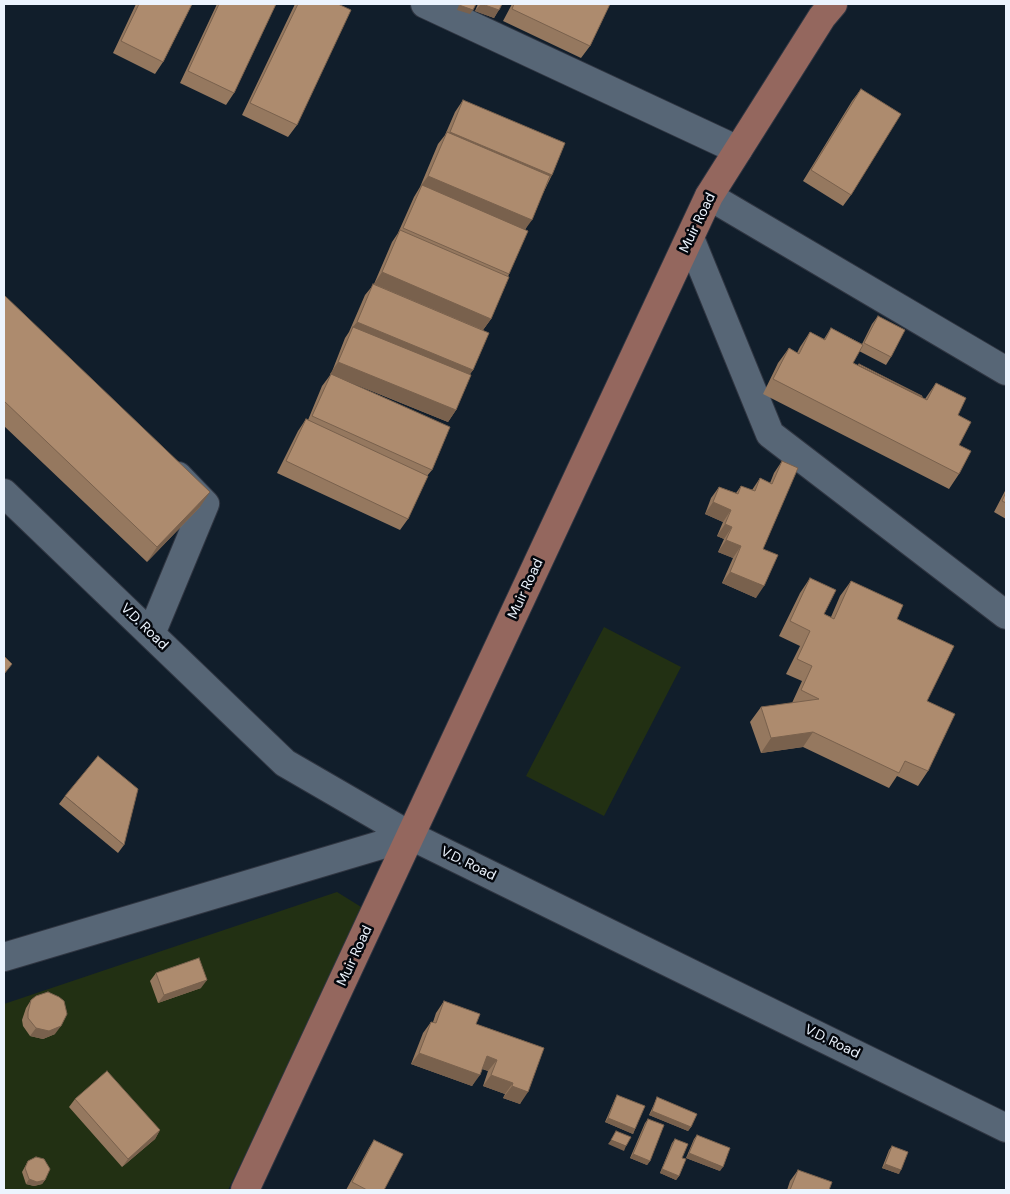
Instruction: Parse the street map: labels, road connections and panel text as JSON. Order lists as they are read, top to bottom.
{
  "streets": {
    "main road": ["Muir Road"],
    "street": ["V.D. Road"]
  },
  "crossings": [
    ["Muir Road", "V.D. Road"]
  ]
}
